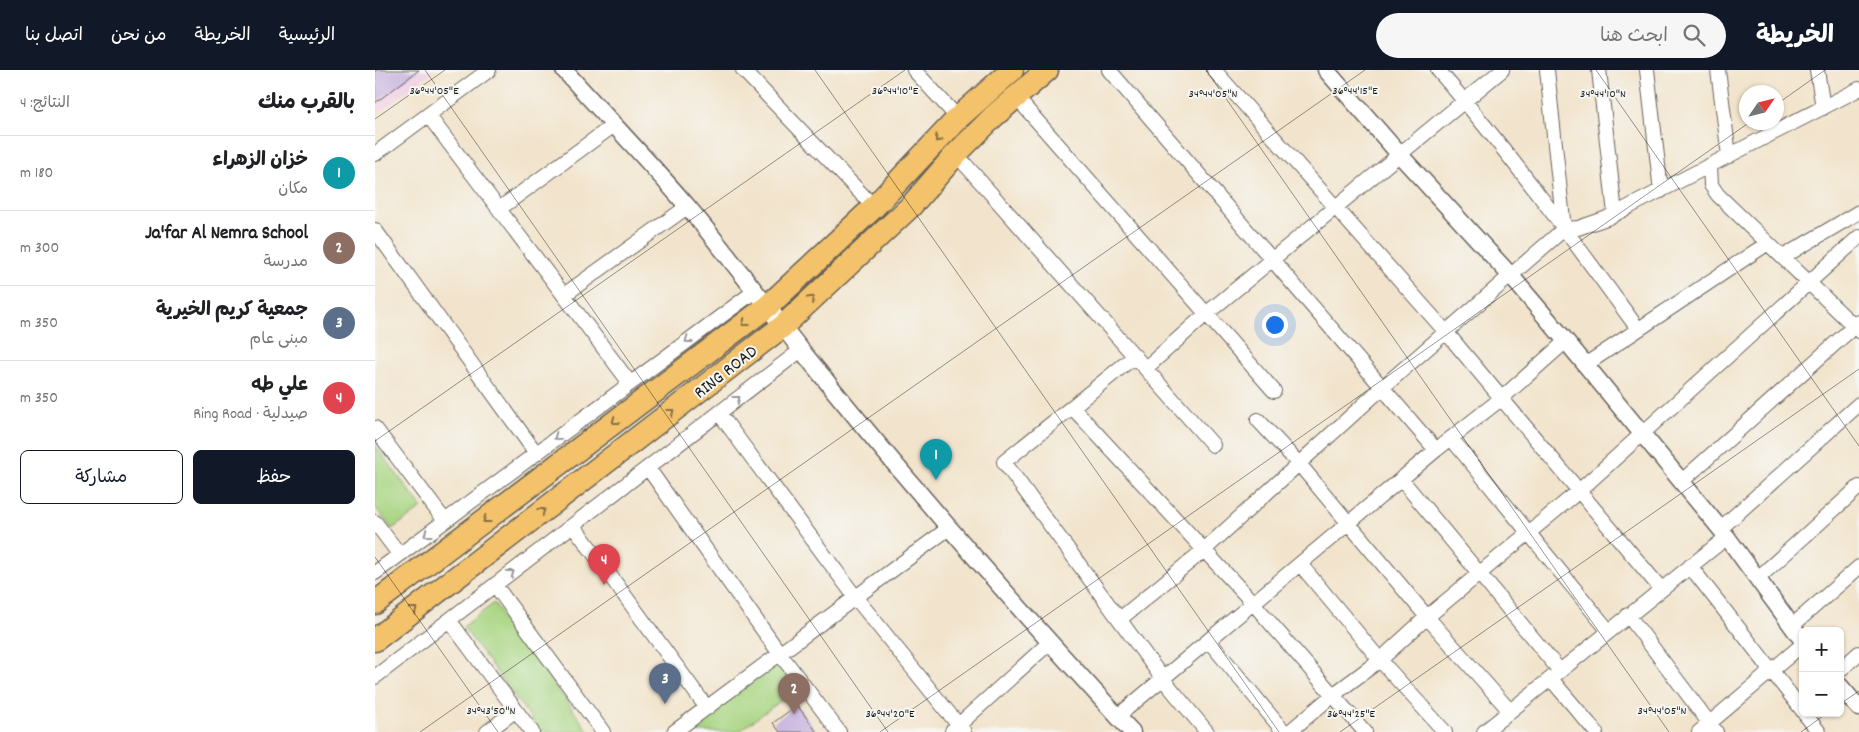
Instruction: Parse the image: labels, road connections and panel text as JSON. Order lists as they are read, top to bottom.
{
  "streets": {
    "highway": ["RING ROAD"]
  },
  "north": "top right",
  "page": {
    "header": "الخريطة",
    "search": "ابحث هنا",
    "nav": [
      "الرئيسية",
      "الخريطة",
      "من نحن",
      "اتصل بنا"
    ],
    "heading": ["بالقرب منك", "النتائج: 4"],
    "list": [
      {
        "mark": "1",
        "name": "خزان الزهراء",
        "note": "مكان",
        "value": "180 m"
      },
      {
        "mark": "2",
        "name": "Ja'far Al Nemra School",
        "note": "مدرسة",
        "value": "300 m"
      },
      {
        "mark": "3",
        "name": "جمعية كريم الخيرية",
        "note": "مبنى عام",
        "value": "350 m"
      },
      {
        "mark": "4",
        "name": "علي طه",
        "note": "صيدلية · Ring Road",
        "value": "350 m"
      }
    ],
    "buttons": ["حفظ", "مشاركة"],
    "pins": [
      "1",
      "4",
      "3",
      "2"
    ],
    "map_buttons": ["+", "−"]
  },
  "coordinates": [
    "36°44'05\"E",
    "36°44'10\"E",
    "36°44'15\"E",
    "34°44'05\"N",
    "34°44'10\"N",
    "34°43'50\"N",
    "36°44'20\"E",
    "36°44'25\"E"
  ]
}
